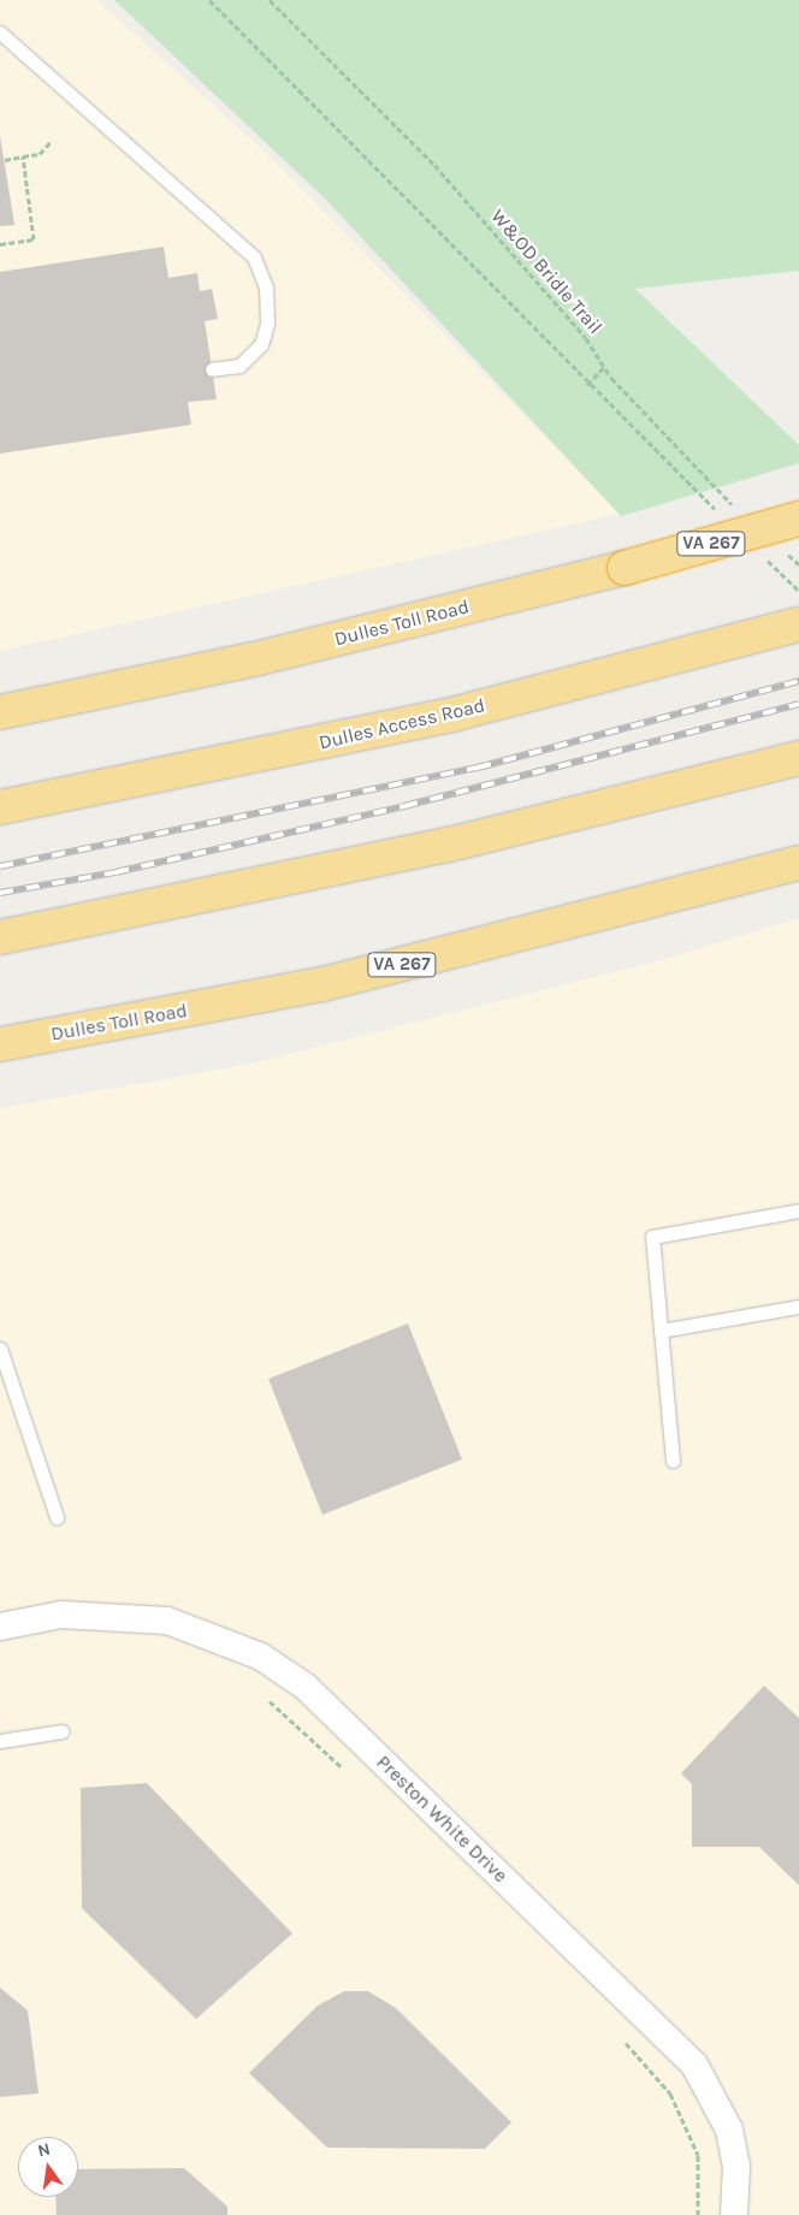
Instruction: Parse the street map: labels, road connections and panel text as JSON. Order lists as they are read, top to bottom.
{
  "streets": {
    "highway": ["VA 267", "Dulles Toll Road", "Dulles Access Road"],
    "street": ["Preston White Drive"],
    "path": ["W&OD Bridle Trail"]
  },
  "north": "top"
}
